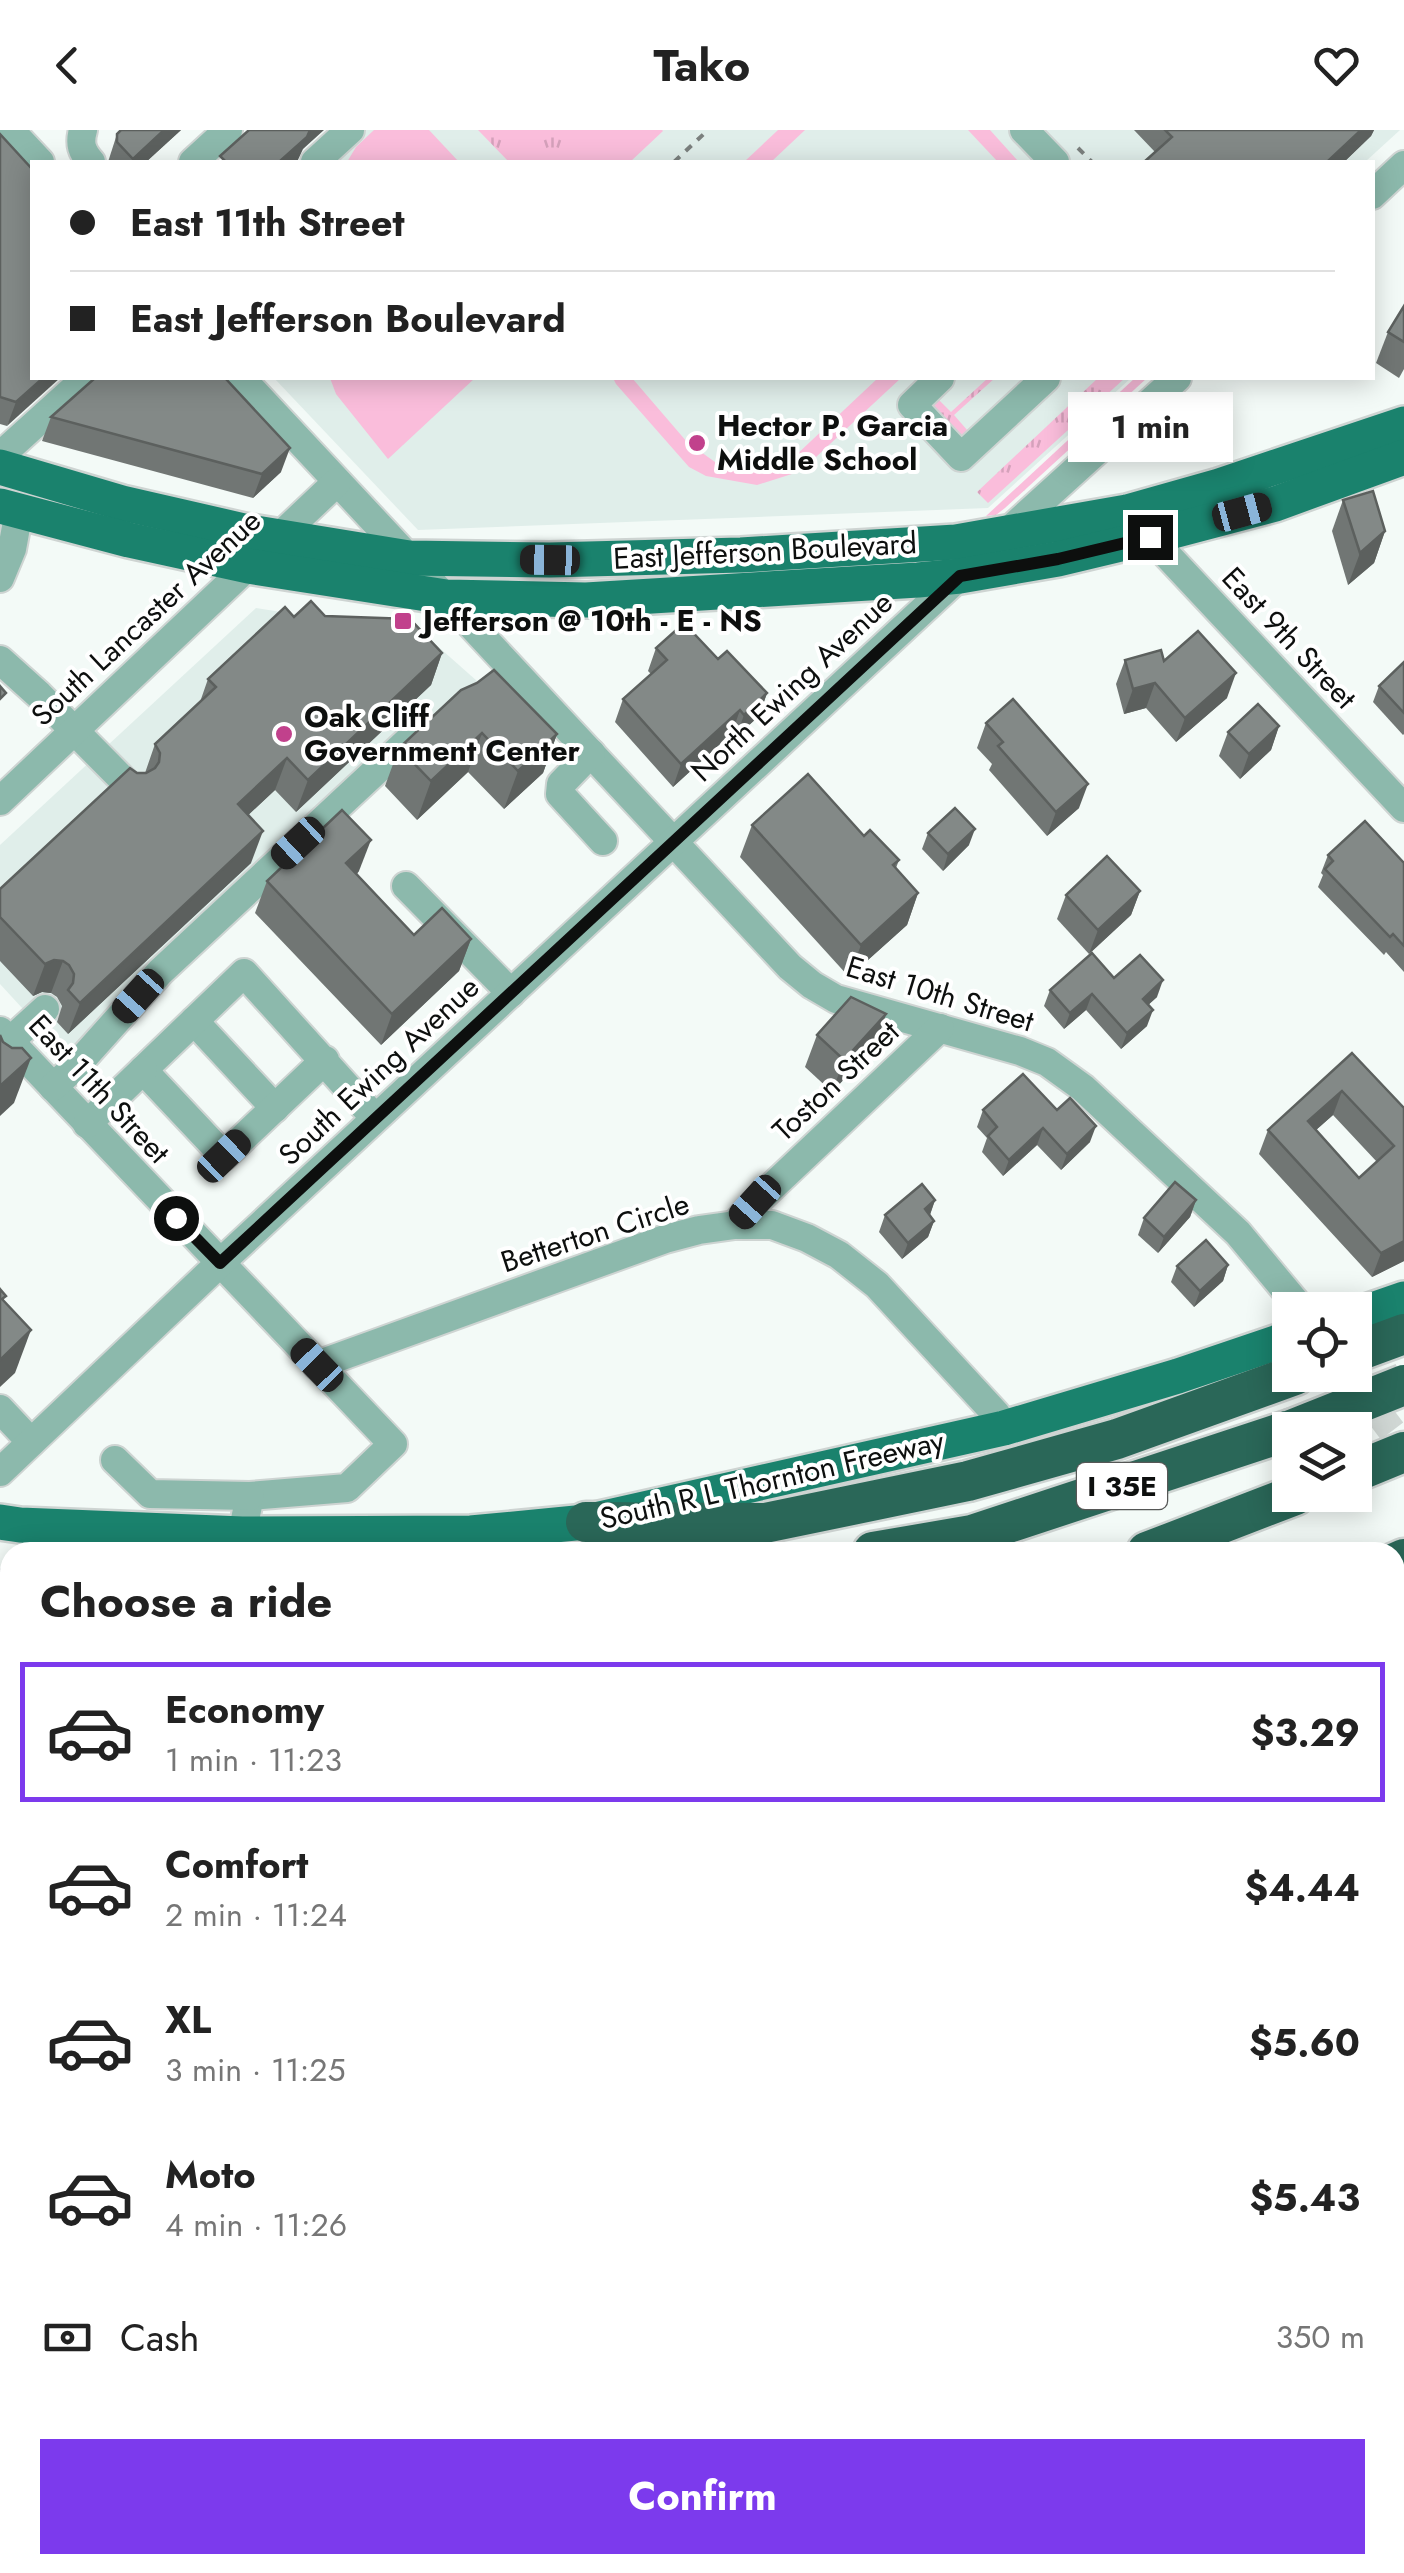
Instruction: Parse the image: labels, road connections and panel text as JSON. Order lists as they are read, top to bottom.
{
  "streets": {
    "highway": ["I 35E"],
    "main road": ["East Jefferson Boulevard", "South R L Thornton Freeway"],
    "street": [
      "South Lancaster Avenue",
      "East 9th Street",
      "North Ewing Avenue",
      "East 10th Street",
      "South Ewing Avenue",
      "Toston Street",
      "East 11th Street",
      "Betterton Circle"
    ]
  },
  "crossings": [
    ["East Jefferson Boulevard", "South Lancaster Avenue"],
    ["East Jefferson Boulevard", "East 9th Street"],
    ["East Jefferson Boulevard", "North Ewing Avenue"],
    ["East Jefferson Boulevard", "East 10th Street"],
    ["South Lancaster Avenue", "East 10th Street"],
    ["North Ewing Avenue", "East 10th Street"],
    ["North Ewing Avenue", "South Ewing Avenue"],
    ["East 10th Street", "South Ewing Avenue"],
    ["East 10th Street", "Toston Street"],
    ["South Ewing Avenue", "East 11th Street"],
    ["Toston Street", "Betterton Circle"],
    ["East 11th Street", "Betterton Circle"],
    ["Betterton Circle", "South R L Thornton Freeway"]
  ],
  "places": {
    "other": ["Hector P. Garcia Middle School", "Oak Cliff Government Center"],
    "transit": ["Jefferson @ 10th - E - NS"]
  },
  "page": {
    "header": "Tako",
    "banner": ["East 11th Street", "East Jefferson Boulevard"],
    "bubble": "1 min",
    "heading": "Choose a ride",
    "list": [
      {
        "name": "Economy",
        "note": "1 min · 11:23",
        "value": "$3.29"
      },
      {
        "name": "Comfort",
        "note": "2 min · 11:24",
        "value": "$4.44"
      },
      {
        "name": "XL",
        "note": "3 min · 11:25",
        "value": "$5.60"
      },
      {
        "name": "Moto",
        "note": "4 min · 11:26",
        "value": "$5.43"
      }
    ],
    "pay": ["Cash", "350 m"],
    "buttons": "Confirm"
  }
}
